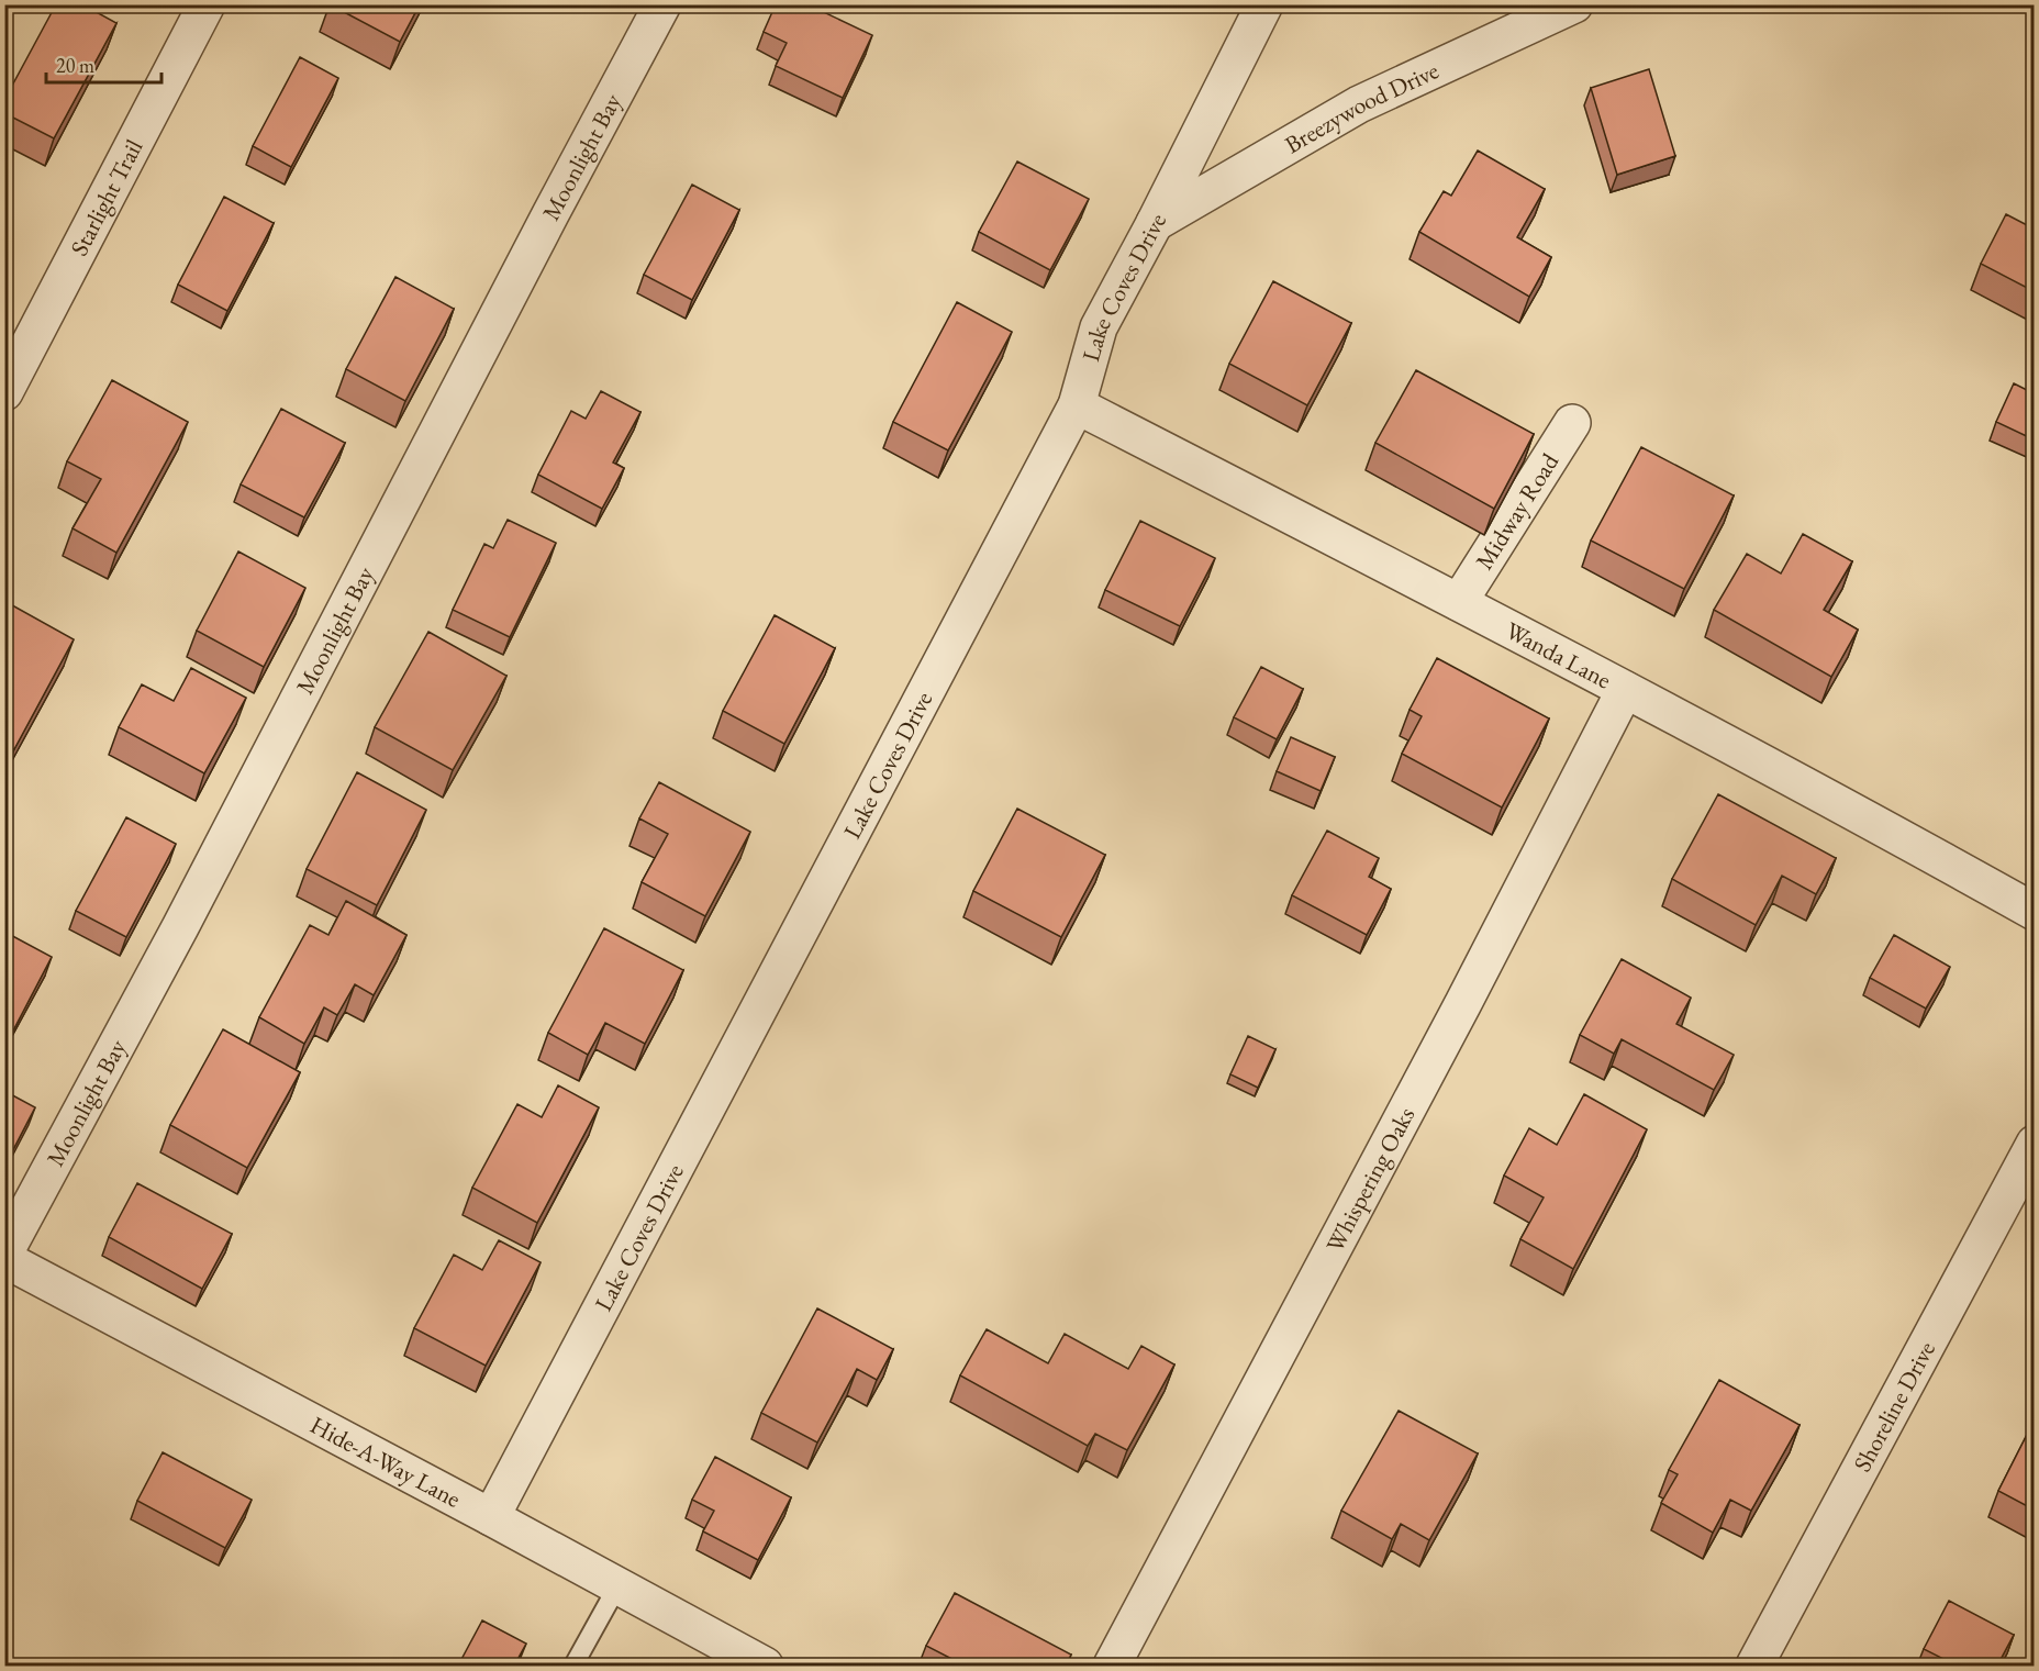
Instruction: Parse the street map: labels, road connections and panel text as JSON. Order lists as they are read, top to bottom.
{
  "streets": {
    "street": [
      "Breezywood Drive",
      "Moonlight Bay",
      "Starlight Trail",
      "Lake Coves Drive",
      "Midway Road",
      "Wanda Lane",
      "Whispering Oaks",
      "Shoreline Drive",
      "Hide-A-Way Lane"
    ]
  },
  "crossings": [
    ["Breezywood Drive", "Lake Coves Drive"],
    ["Lake Coves Drive", "Wanda Lane"],
    ["Lake Coves Drive", "Hide-A-Way Lane"],
    ["Midway Road", "Wanda Lane"],
    ["Wanda Lane", "Whispering Oaks"]
  ],
  "scale_bar": "20 m"
}
